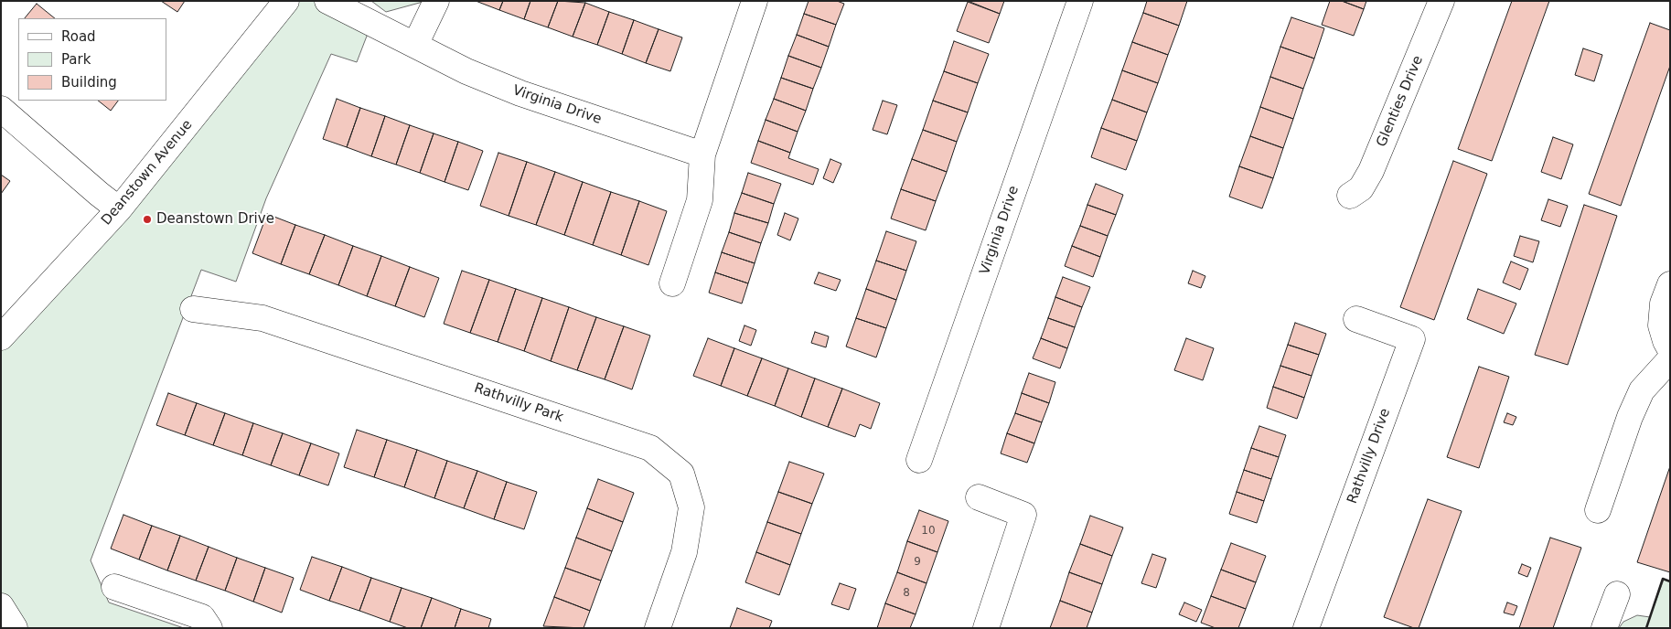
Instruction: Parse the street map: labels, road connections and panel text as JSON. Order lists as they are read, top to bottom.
{
  "streets": {
    "street": [
      "Glenties Drive",
      "Virginia Drive",
      "Deanstown Avenue",
      "Rathvilly Park",
      "Rathvilly Drive"
    ]
  },
  "places": ["Deanstown Drive"],
  "house_numbers": ["10", "9", "8"],
  "legend": ["Road", "Park", "Building"]
}
